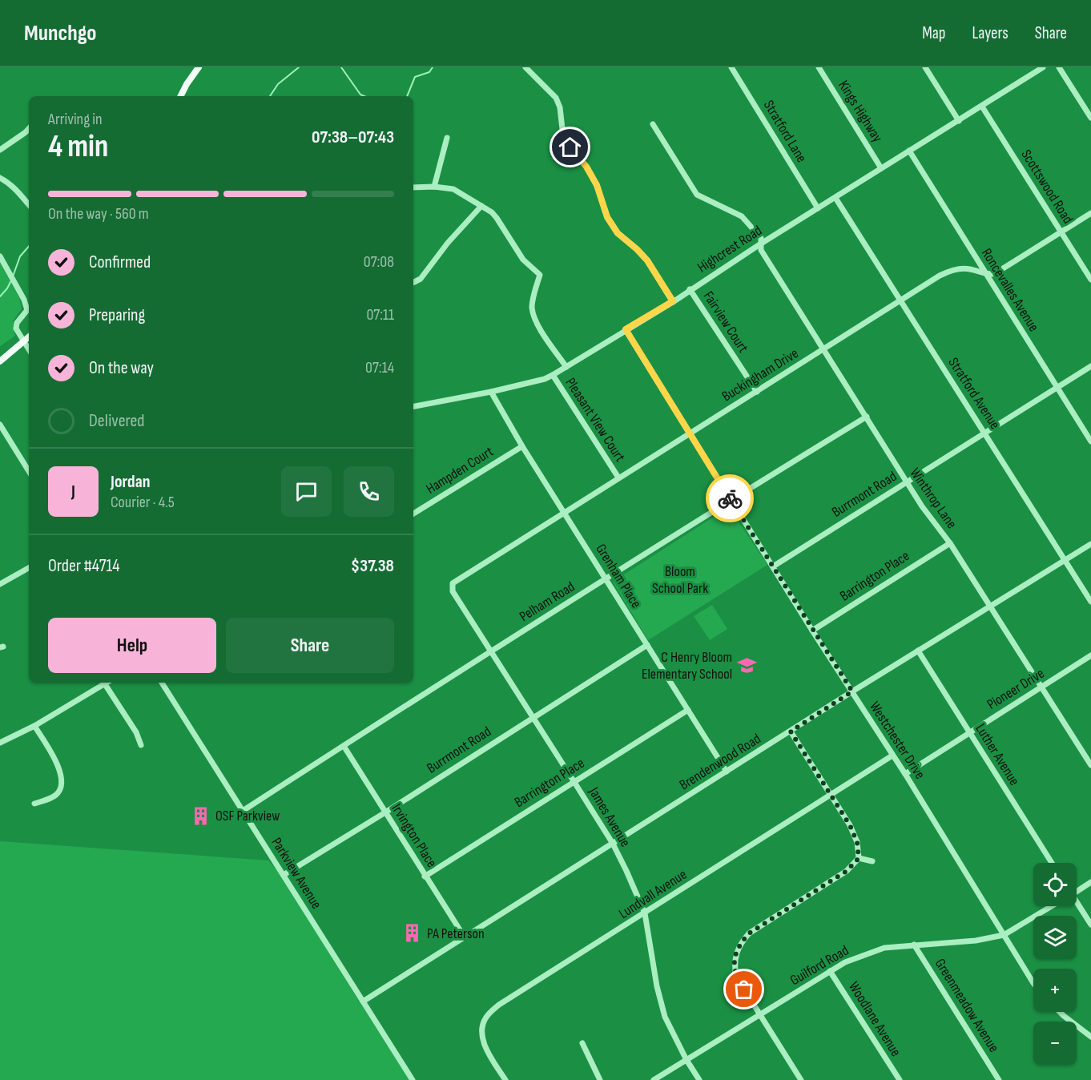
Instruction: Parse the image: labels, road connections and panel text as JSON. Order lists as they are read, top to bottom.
{
  "streets": {
    "street": [
      "Kings Highway",
      "Stratford Lane",
      "Scottswood Road",
      "Highcrest Road",
      "Roncevalles Avenue",
      "Fairview Court",
      "Buckingham Drive",
      "Stratford Avenue",
      "Pleasant View Court",
      "Hampden Court",
      "Burrmont Road",
      "Winthrop Lane",
      "Grenham Place",
      "Barrington Place",
      "Pelham Road",
      "Pioneer Drive",
      "Westchester Drive",
      "Luther Avenue",
      "Brendenwood Road",
      "James Avenue",
      "Irvington Place",
      "Parkview Avenue",
      "Lundvall Avenue",
      "Guilford Road",
      "Greenmeadow Avenue",
      "Woodlane Avenue"
    ]
  },
  "crossings": [
    ["Kings Highway", "Highcrest Road"],
    ["Stratford Lane", "Highcrest Road"],
    ["Scottswood Road", "Highcrest Road"],
    ["Highcrest Road", "Roncevalles Avenue"],
    ["Highcrest Road", "Fairview Court"],
    ["Highcrest Road", "Stratford Avenue"],
    ["Highcrest Road", "Pleasant View Court"],
    ["Highcrest Road", "Winthrop Lane"],
    ["Highcrest Road", "Grenham Place"],
    ["Highcrest Road", "Westchester Drive"],
    ["Roncevalles Avenue", "Buckingham Drive"],
    ["Roncevalles Avenue", "Burrmont Road"],
    ["Fairview Court", "Buckingham Drive"],
    ["Buckingham Drive", "Stratford Avenue"],
    ["Buckingham Drive", "Pleasant View Court"],
    ["Buckingham Drive", "Winthrop Lane"],
    ["Buckingham Drive", "Grenham Place"],
    ["Buckingham Drive", "Westchester Drive"],
    ["Buckingham Drive", "James Avenue"],
    ["Stratford Avenue", "Burrmont Road"],
    ["Stratford Avenue", "Brendenwood Road"],
    ["Hampden Court", "Grenham Place"],
    ["Burrmont Road", "Winthrop Lane"],
    ["Burrmont Road", "Grenham Place"],
    ["Burrmont Road", "Westchester Drive"],
    ["Burrmont Road", "James Avenue"],
    ["Burrmont Road", "Irvington Place"],
    ["Burrmont Road", "Parkview Avenue"],
    ["Winthrop Lane", "Barrington Place"],
    ["Winthrop Lane", "Pelham Road"],
    ["Winthrop Lane", "Pioneer Drive"],
    ["Winthrop Lane", "Brendenwood Road"],
    ["Grenham Place", "Barrington Place"],
    ["Grenham Place", "Pelham Road"],
    ["Grenham Place", "Brendenwood Road"],
    ["Barrington Place", "Westchester Drive"],
    ["Barrington Place", "James Avenue"],
    ["Barrington Place", "Irvington Place"],
    ["Pelham Road", "Westchester Drive"],
    ["Pelham Road", "James Avenue"],
    ["Pelham Road", "Irvington Place"],
    ["Pelham Road", "Parkview Avenue"],
    ["Pioneer Drive", "Westchester Drive"],
    ["Pioneer Drive", "Luther Avenue"],
    ["Westchester Drive", "Brendenwood Road"],
    ["Westchester Drive", "Lundvall Avenue"],
    ["Westchester Drive", "Guilford Road"],
    ["Luther Avenue", "Brendenwood Road"],
    ["Brendenwood Road", "James Avenue"],
    ["Brendenwood Road", "Irvington Place"],
    ["Brendenwood Road", "Parkview Avenue"],
    ["James Avenue", "Lundvall Avenue"],
    ["James Avenue", "Guilford Road"],
    ["Guilford Road", "Greenmeadow Avenue"],
    ["Guilford Road", "Woodlane Avenue"]
  ],
  "parks": ["Bloom School Park"],
  "places": {
    "school or university": ["C Henry Bloom Elementary School"],
    "building": ["OSF Parkview", "PA Peterson"]
  },
  "page": {
    "header": "Munchgo",
    "nav": ["Map", "Layers", "Share"],
    "heading": ["4 min", "Arriving in", "07:38–07:43"],
    "panel": [
      "Jordan",
      "Courier · 4.5",
      "Order #4714",
      "$37.38"
    ],
    "bar": "On the way · 560 m",
    "list": [
      ["Confirmed", "07:08"],
      ["Preparing", "07:11"],
      ["On the way", "07:14"],
      "Delivered"
    ],
    "round": "J",
    "buttons": ["Help", "Share"],
    "map_buttons": ["+", "−"]
  }
}
